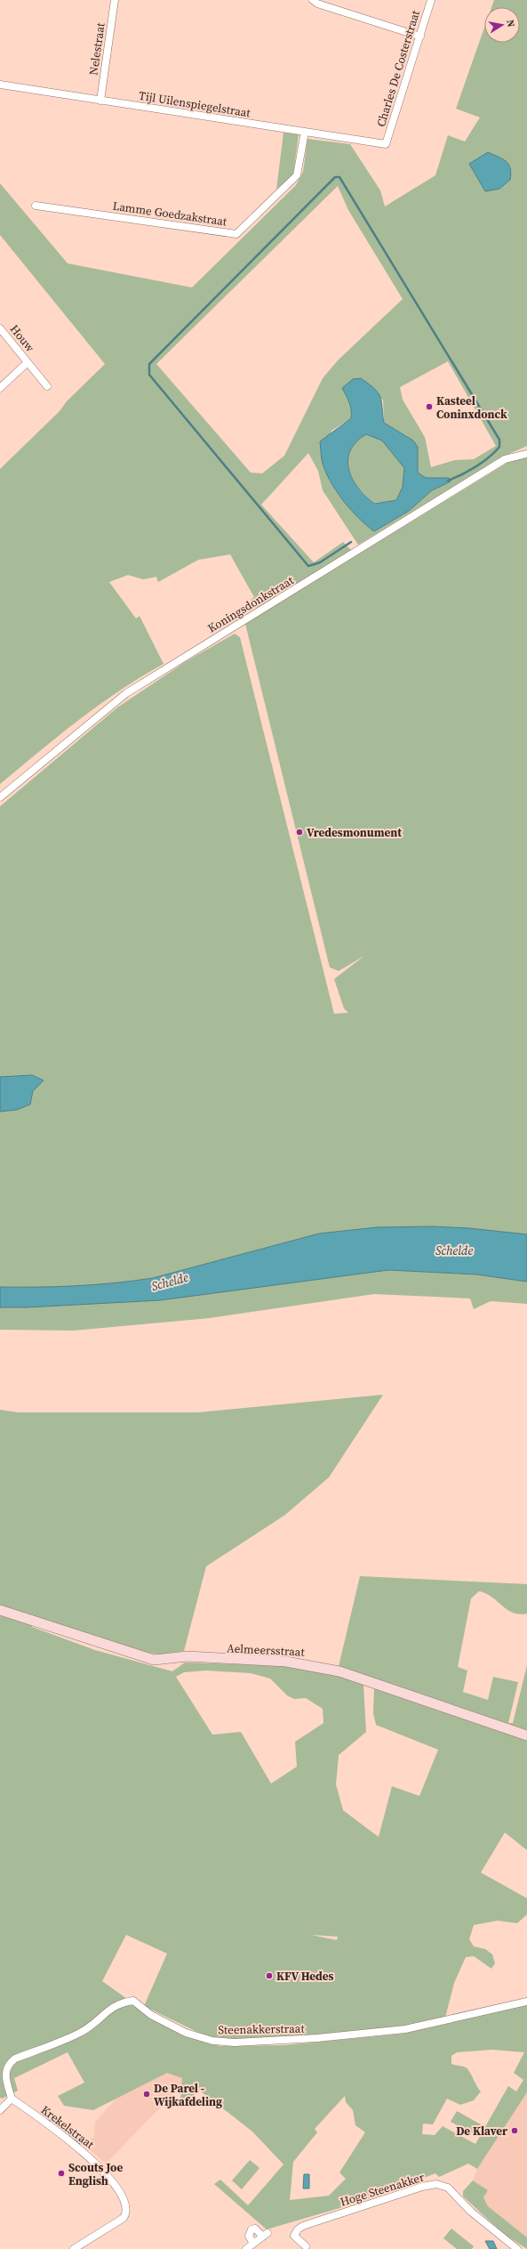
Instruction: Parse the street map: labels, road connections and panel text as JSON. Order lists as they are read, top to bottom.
{
  "streets": {
    "street": [
      "Nelestraat",
      "Charles De Costerstraat",
      "Tijl Uilenspiegelstraat",
      "Lamme Goedzakstraat",
      "Houw",
      "Koningsdonkstraat",
      "Aelmeersstraat",
      "Steenakkerstraat",
      "Krekelstraat",
      "Hoge Steenakker"
    ]
  },
  "crossings": [
    ["Nelestraat", "Tijl Uilenspiegelstraat"],
    ["Charles De Costerstraat", "Tijl Uilenspiegelstraat"],
    ["Tijl Uilenspiegelstraat", "Lamme Goedzakstraat"],
    ["Steenakkerstraat", "Krekelstraat"]
  ],
  "water": ["Schelde"],
  "places": [
    "Kasteel Coninxdonck",
    "Vredesmonument",
    "KFV Hedes",
    "De Parel - Wijkafdeling",
    "De Klaver",
    "Scouts Joe English"
  ],
  "north": "right"
}
